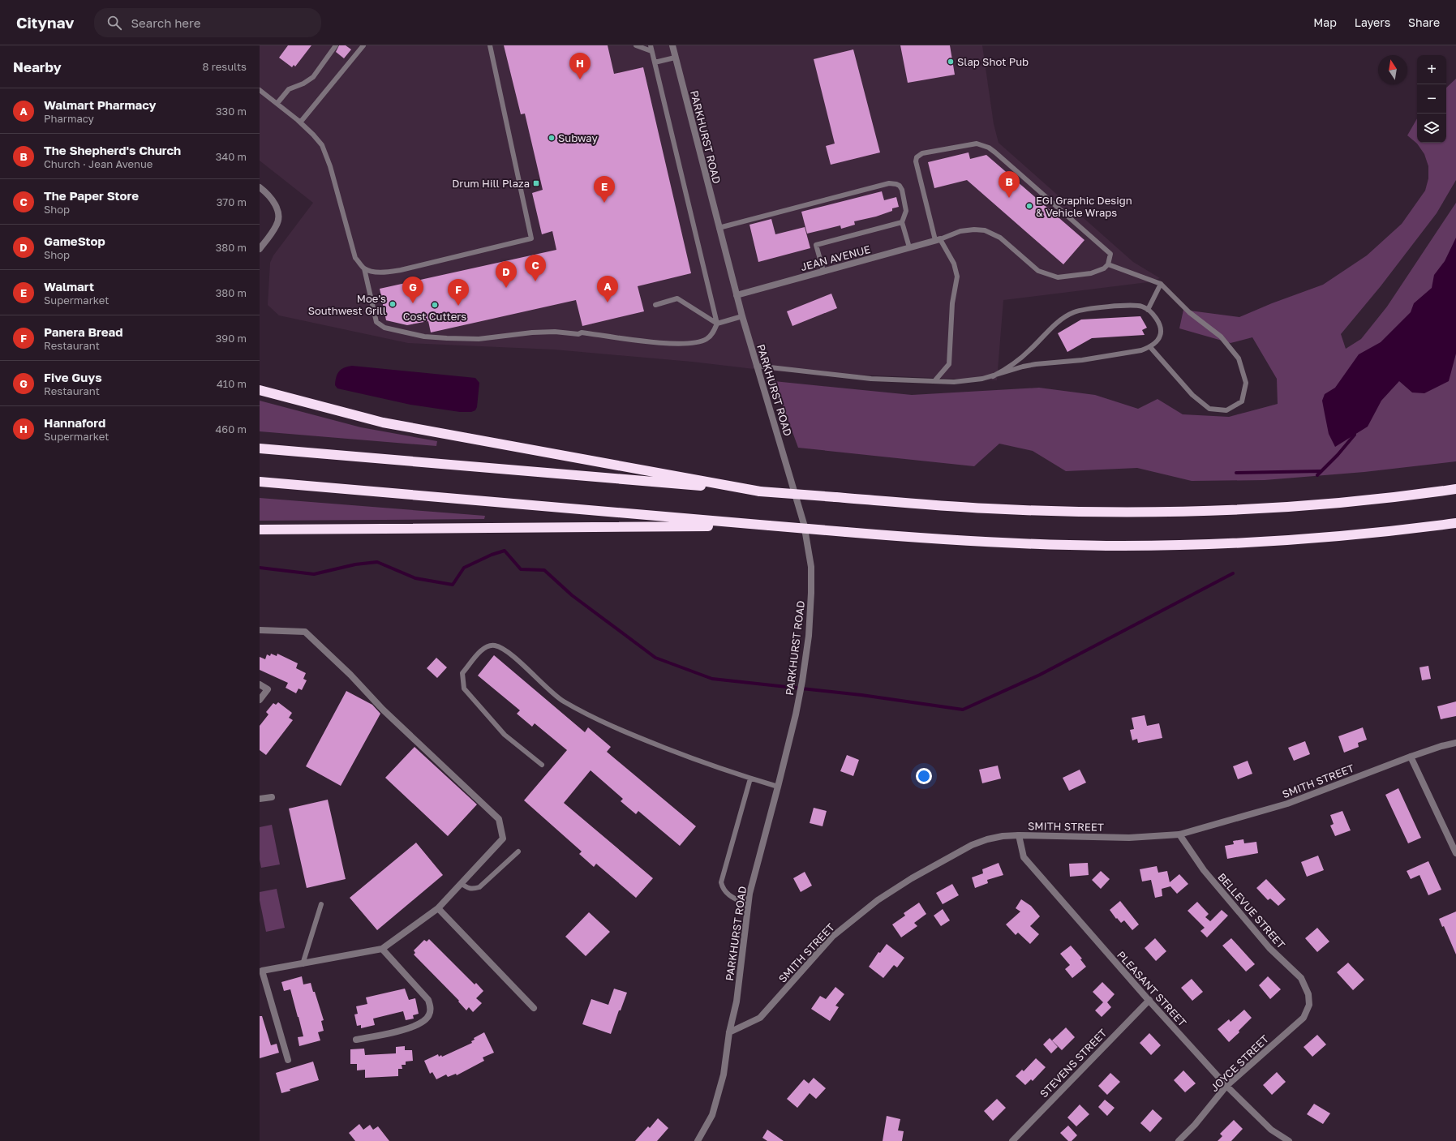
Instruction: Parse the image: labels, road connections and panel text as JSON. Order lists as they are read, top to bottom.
{
  "streets": {
    "street": [
      "PARKHURST ROAD",
      "JEAN AVENUE",
      "SMITH STREET",
      "BELLEVUE STREET",
      "PLEASANT STREET",
      "STEVENS STREET",
      "JOYCE STREET"
    ]
  },
  "crossings": [
    ["PARKHURST ROAD", "JEAN AVENUE"],
    ["PARKHURST ROAD", "SMITH STREET"],
    ["SMITH STREET", "BELLEVUE STREET"],
    ["SMITH STREET", "PLEASANT STREET"],
    ["BELLEVUE STREET", "JOYCE STREET"],
    ["PLEASANT STREET", "STEVENS STREET"],
    ["PLEASANT STREET", "JOYCE STREET"]
  ],
  "places": {
    "other": [
      "Slap Shot Pub",
      "Subway",
      "EGI Graphic Design & Vehicle Wraps",
      "Moe's Southwest Grill",
      "Cost Cutters"
    ],
    "transit": ["Drum Hill Plaza"]
  },
  "north": "top",
  "page": {
    "header": "Citynav",
    "search": "Search here",
    "nav": ["Map", "Layers", "Share"],
    "heading": ["Nearby", "8 results"],
    "pins": [
      "H",
      "B",
      "E",
      "C",
      "D",
      "A",
      "G",
      "F"
    ],
    "map_buttons": ["+", "−"],
    "list": [
      {
        "mark": "A",
        "name": "Walmart Pharmacy",
        "note": "Pharmacy",
        "value": "330 m"
      },
      {
        "mark": "B",
        "name": "The Shepherd's Church",
        "note": "Church · Jean Avenue",
        "value": "340 m"
      },
      {
        "mark": "C",
        "name": "The Paper Store",
        "note": "Shop",
        "value": "370 m"
      },
      {
        "mark": "D",
        "name": "GameStop",
        "note": "Shop",
        "value": "380 m"
      },
      {
        "mark": "E",
        "name": "Walmart",
        "note": "Supermarket",
        "value": "380 m"
      },
      {
        "mark": "F",
        "name": "Panera Bread",
        "note": "Restaurant",
        "value": "390 m"
      },
      {
        "mark": "G",
        "name": "Five Guys",
        "note": "Restaurant",
        "value": "410 m"
      },
      {
        "mark": "H",
        "name": "Hannaford",
        "note": "Supermarket",
        "value": "460 m"
      }
    ]
  }
}
